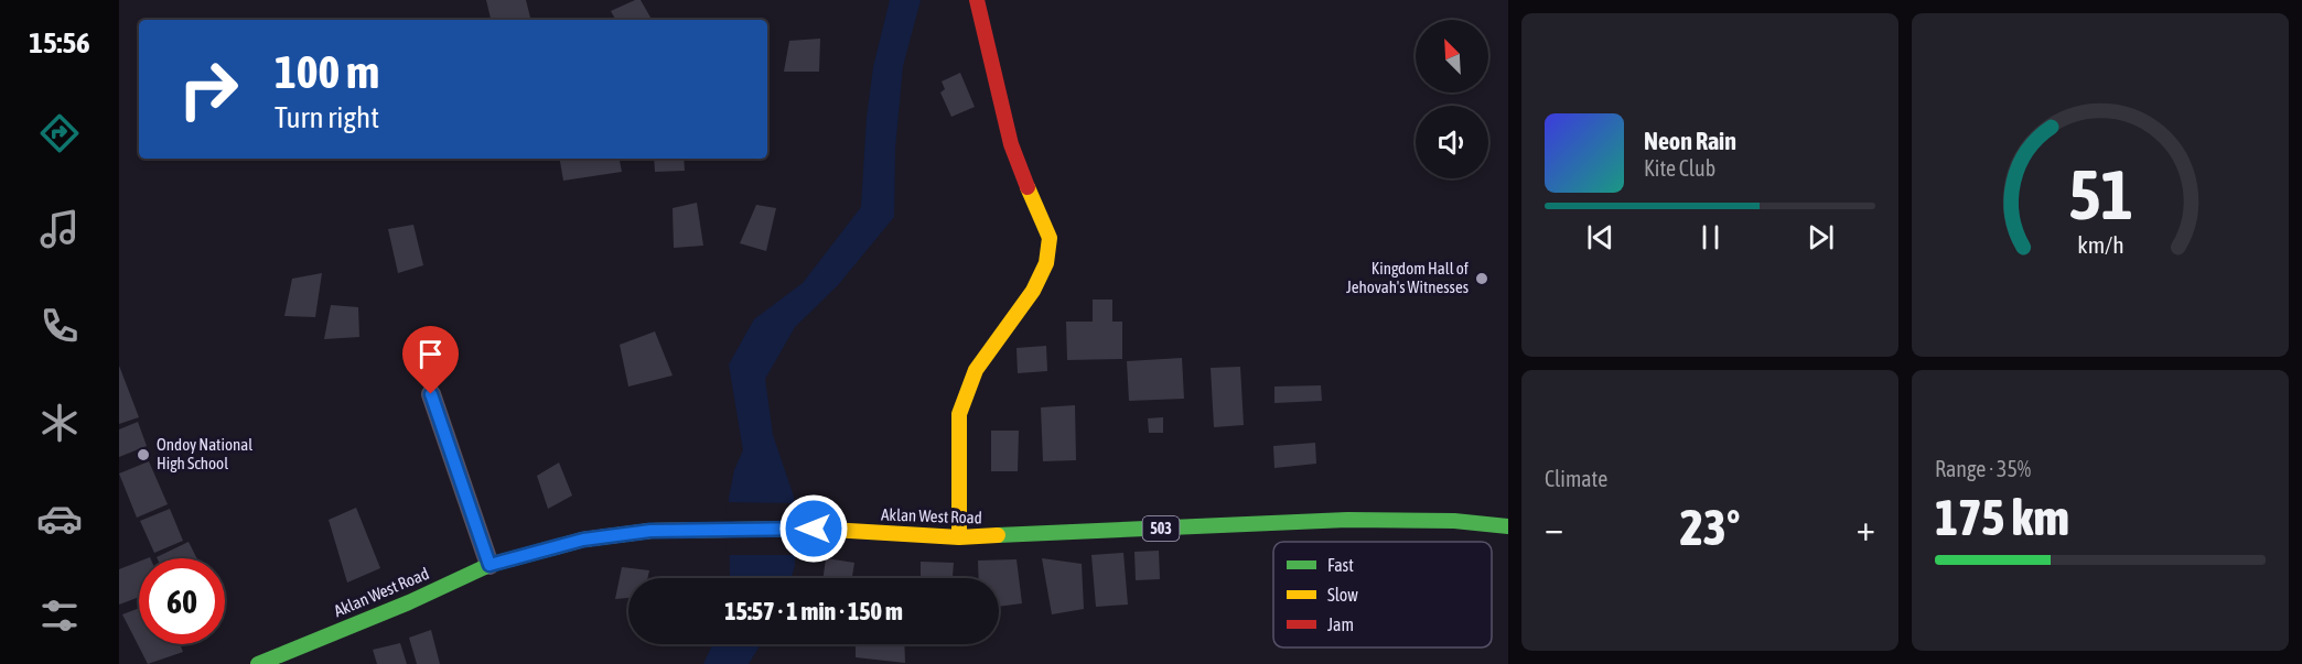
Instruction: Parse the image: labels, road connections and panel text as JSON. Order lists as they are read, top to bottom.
{
  "streets": {
    "main road": ["Aklan West Road", "503"]
  },
  "places": ["Kingdom Hall of Jehovah's Witnesses", "Ondoy National High School"],
  "legend": ["Fast", "Slow", "Jam"],
  "north": "top left",
  "page": {
    "tabs": "15:56",
    "turn": ["100 m", "Turn right"],
    "song": ["Neon Rain", "Kite Club"],
    "tile": [
      "Climate",
      ["Range · 35%", "175 km"]
    ],
    "heat": ["−", "23°", "+"],
    "limit": "60",
    "trip": "15:57 · 1 min · 150 m",
    "gauge": ["51", "km/h"]
  }
}
